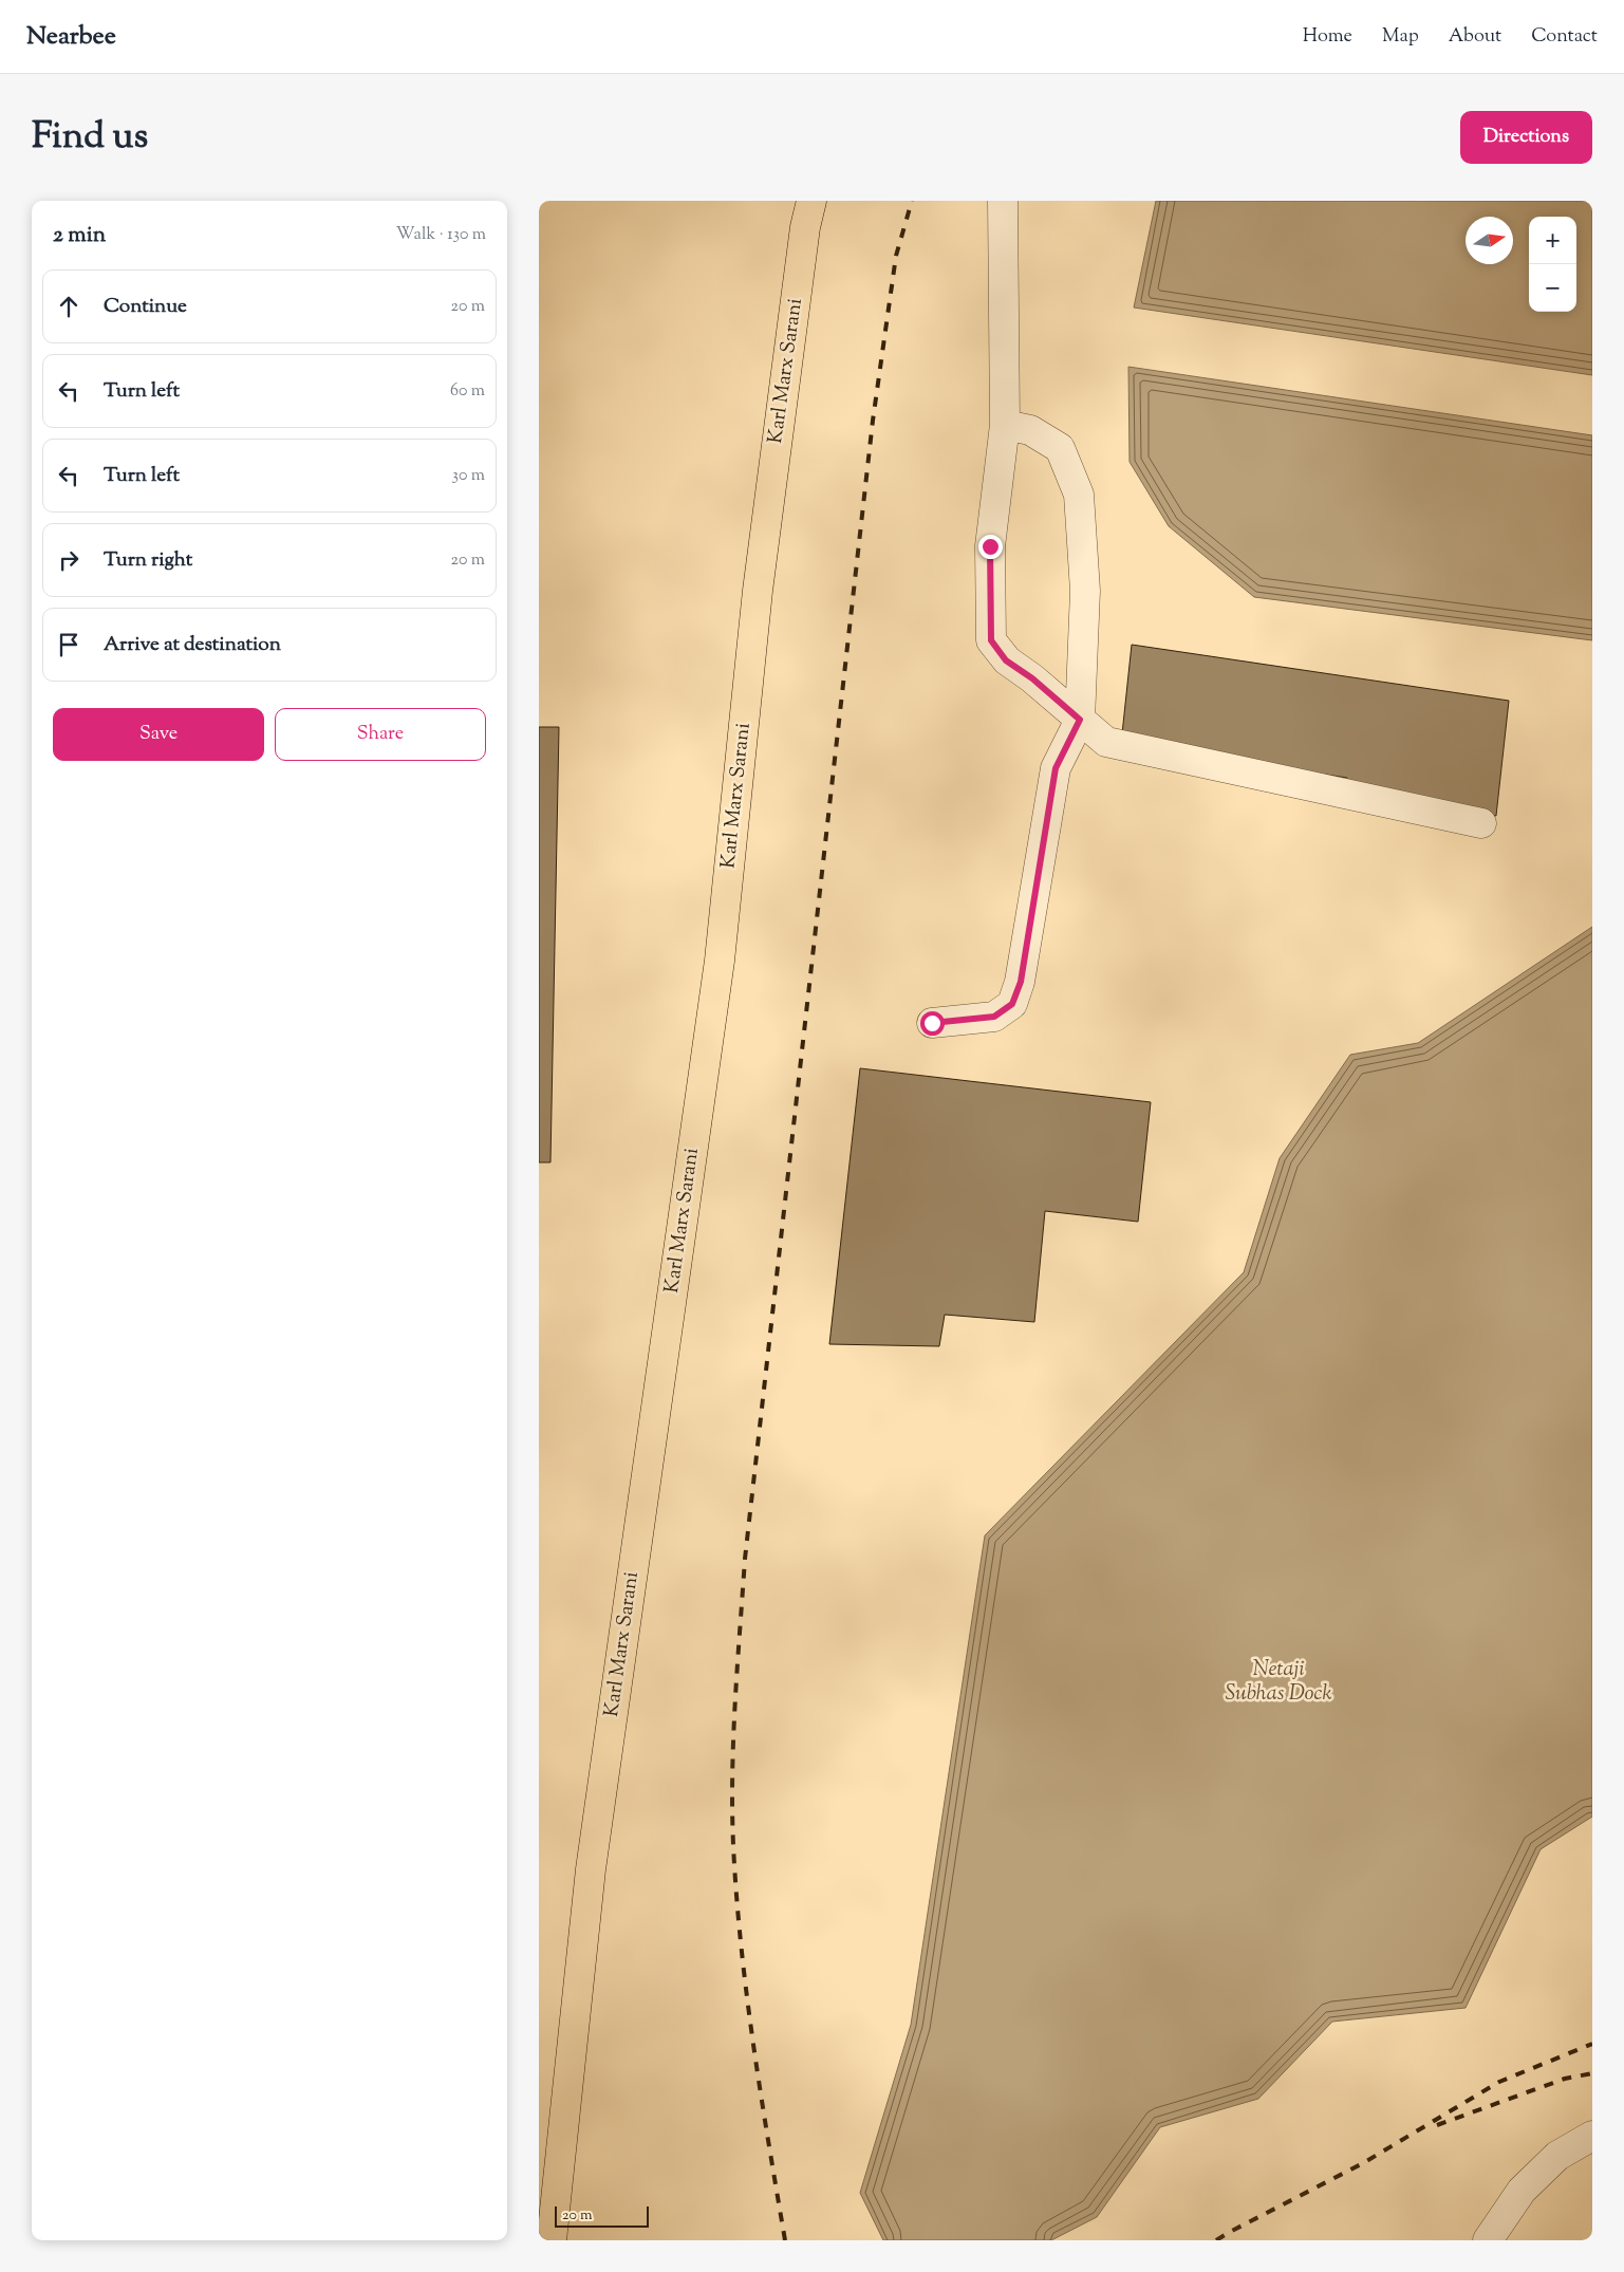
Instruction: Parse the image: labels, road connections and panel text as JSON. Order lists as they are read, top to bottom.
{
  "streets": {
    "main road": ["Karl Marx Sarani"]
  },
  "water": ["Netaji Subhas Dock"],
  "scale_bar": "20 m",
  "north": "right",
  "page": {
    "header": "Nearbee",
    "nav": [
      "Home",
      "Map",
      "About",
      "Contact"
    ],
    "title": "Find us",
    "buttons": [
      "Directions",
      ["Save", "Share"]
    ],
    "heading": ["2 min", "Walk · 130 m"],
    "map_buttons": ["+", "−"],
    "list": [
      ["Continue", "20 m"],
      ["Turn left", "60 m"],
      ["Turn left", "30 m"],
      ["Turn right", "20 m"],
      "Arrive at destination"
    ],
    "scale": "20 m"
  }
}
